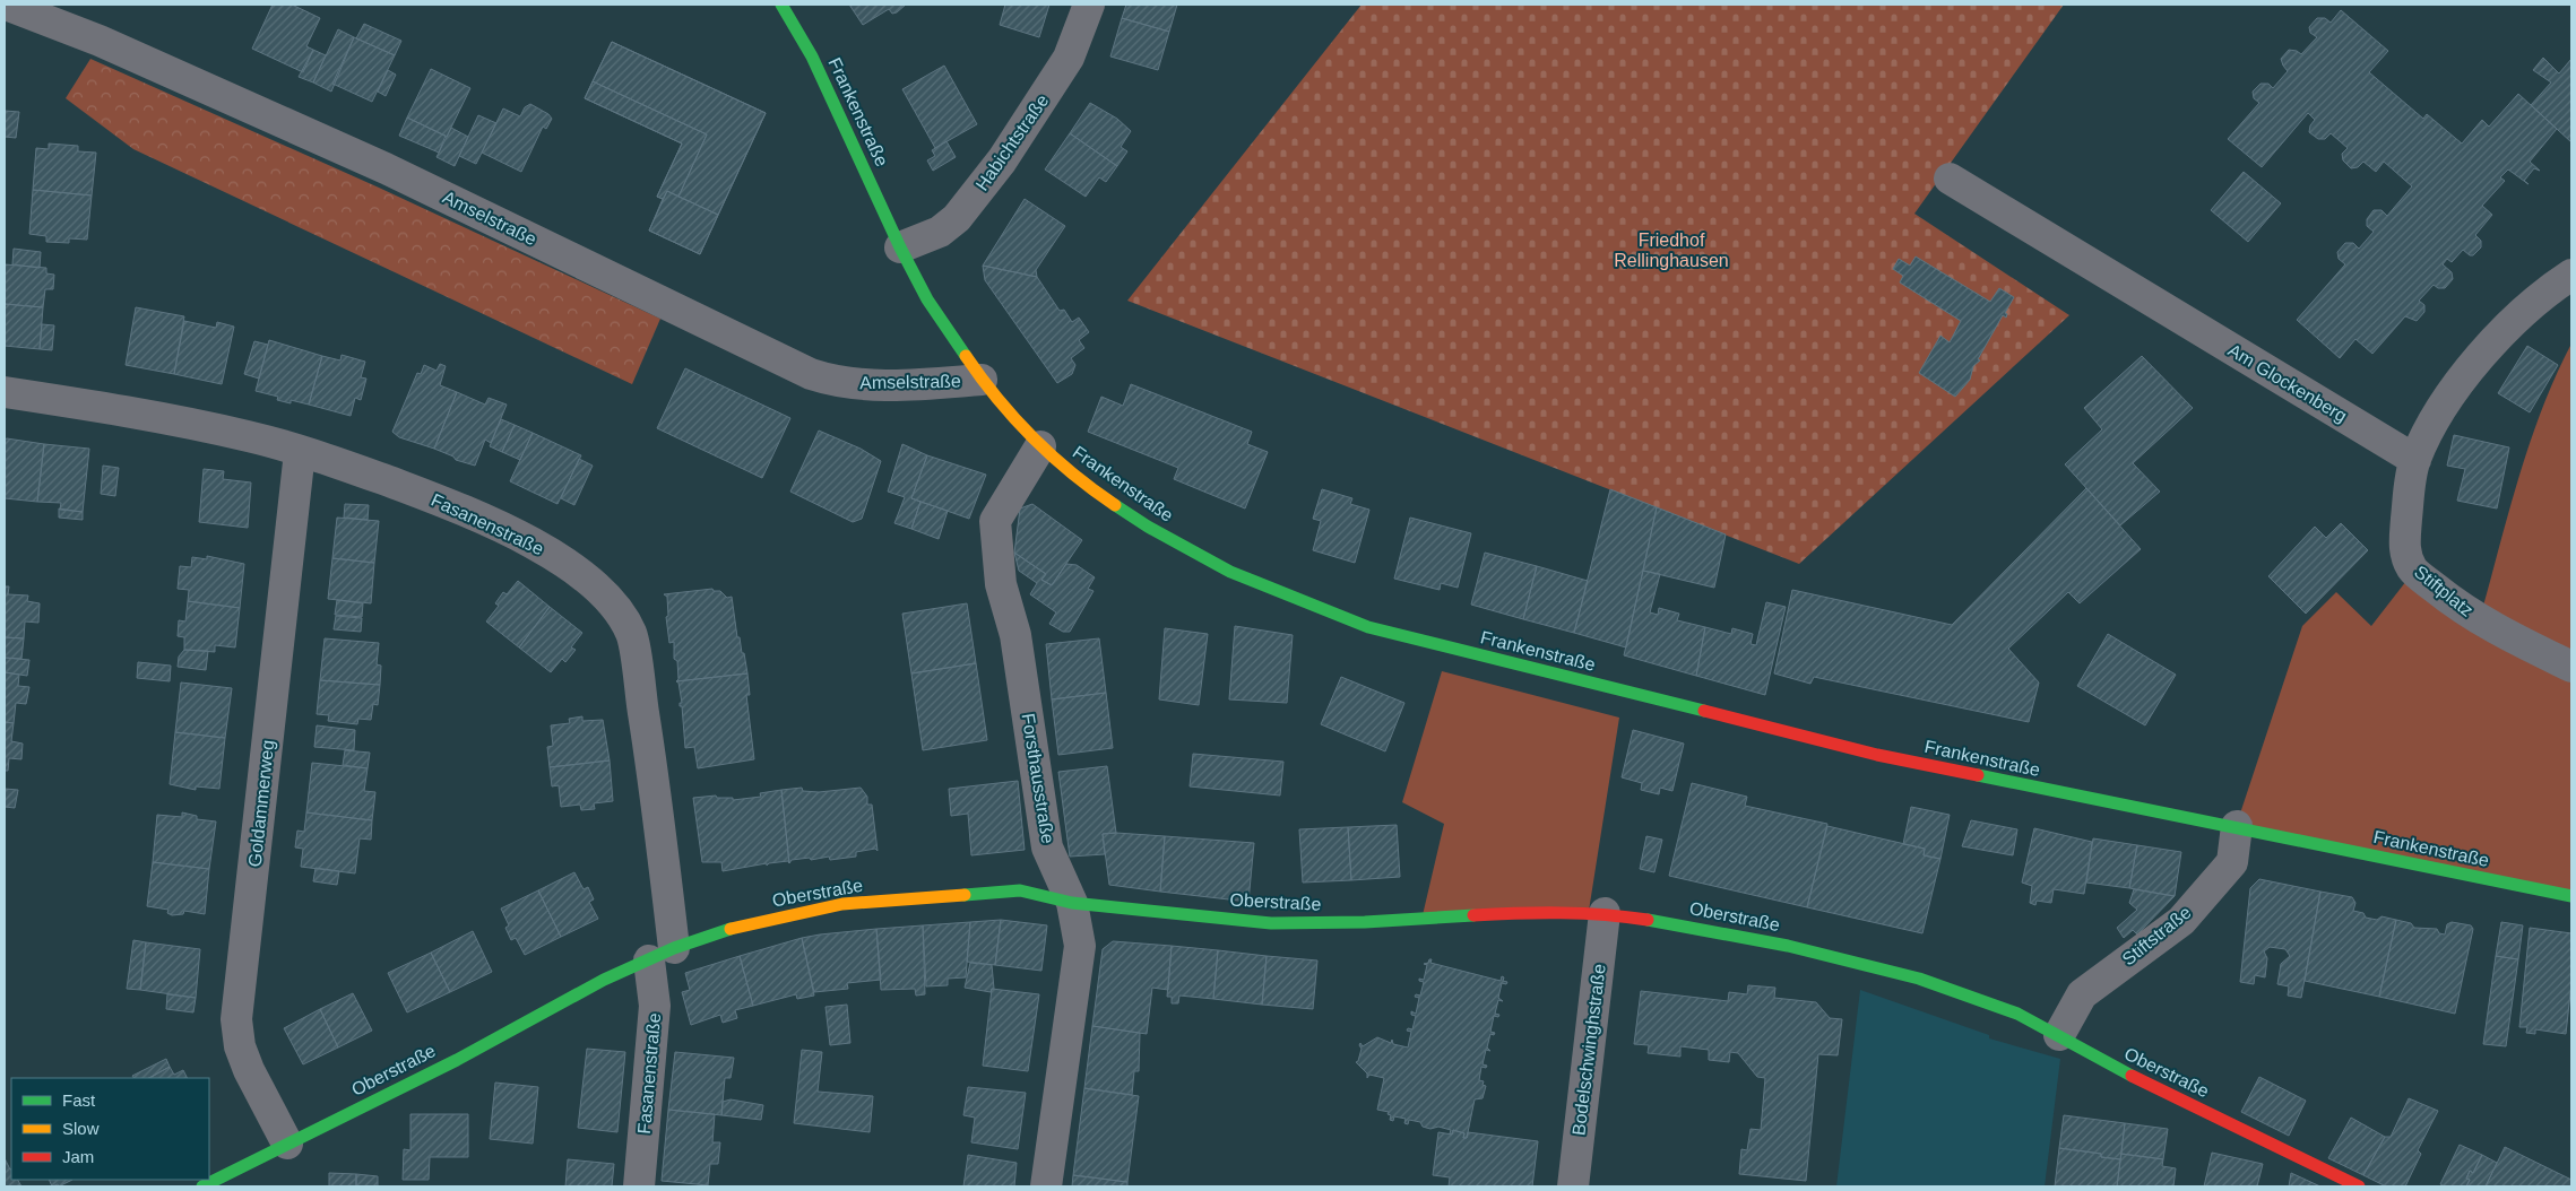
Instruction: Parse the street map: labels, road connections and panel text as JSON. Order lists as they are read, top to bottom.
{
  "streets": {
    "street": [
      "Frankenstraße",
      "Habichtstraße",
      "Amselstraße",
      "Am Glockenberg",
      "Fasanenstraße",
      "Stiftplatz",
      "Forsthausstraße",
      "Goldammerweg",
      "Oberstraße",
      "Stiftstraße",
      "Bodelschwinghstraße"
    ]
  },
  "crossings": [
    ["Frankenstraße", "Habichtstraße"],
    ["Frankenstraße", "Amselstraße"],
    ["Frankenstraße", "Forsthausstraße"],
    ["Frankenstraße", "Stiftstraße"],
    ["Am Glockenberg", "Stiftplatz"],
    ["Fasanenstraße", "Goldammerweg"],
    ["Fasanenstraße", "Oberstraße"],
    ["Forsthausstraße", "Oberstraße"],
    ["Goldammerweg", "Oberstraße"],
    ["Oberstraße", "Stiftstraße"],
    ["Oberstraße", "Bodelschwinghstraße"]
  ],
  "parks": ["Friedhof Rellinghausen"],
  "legend": ["Fast", "Slow", "Jam"]
}
